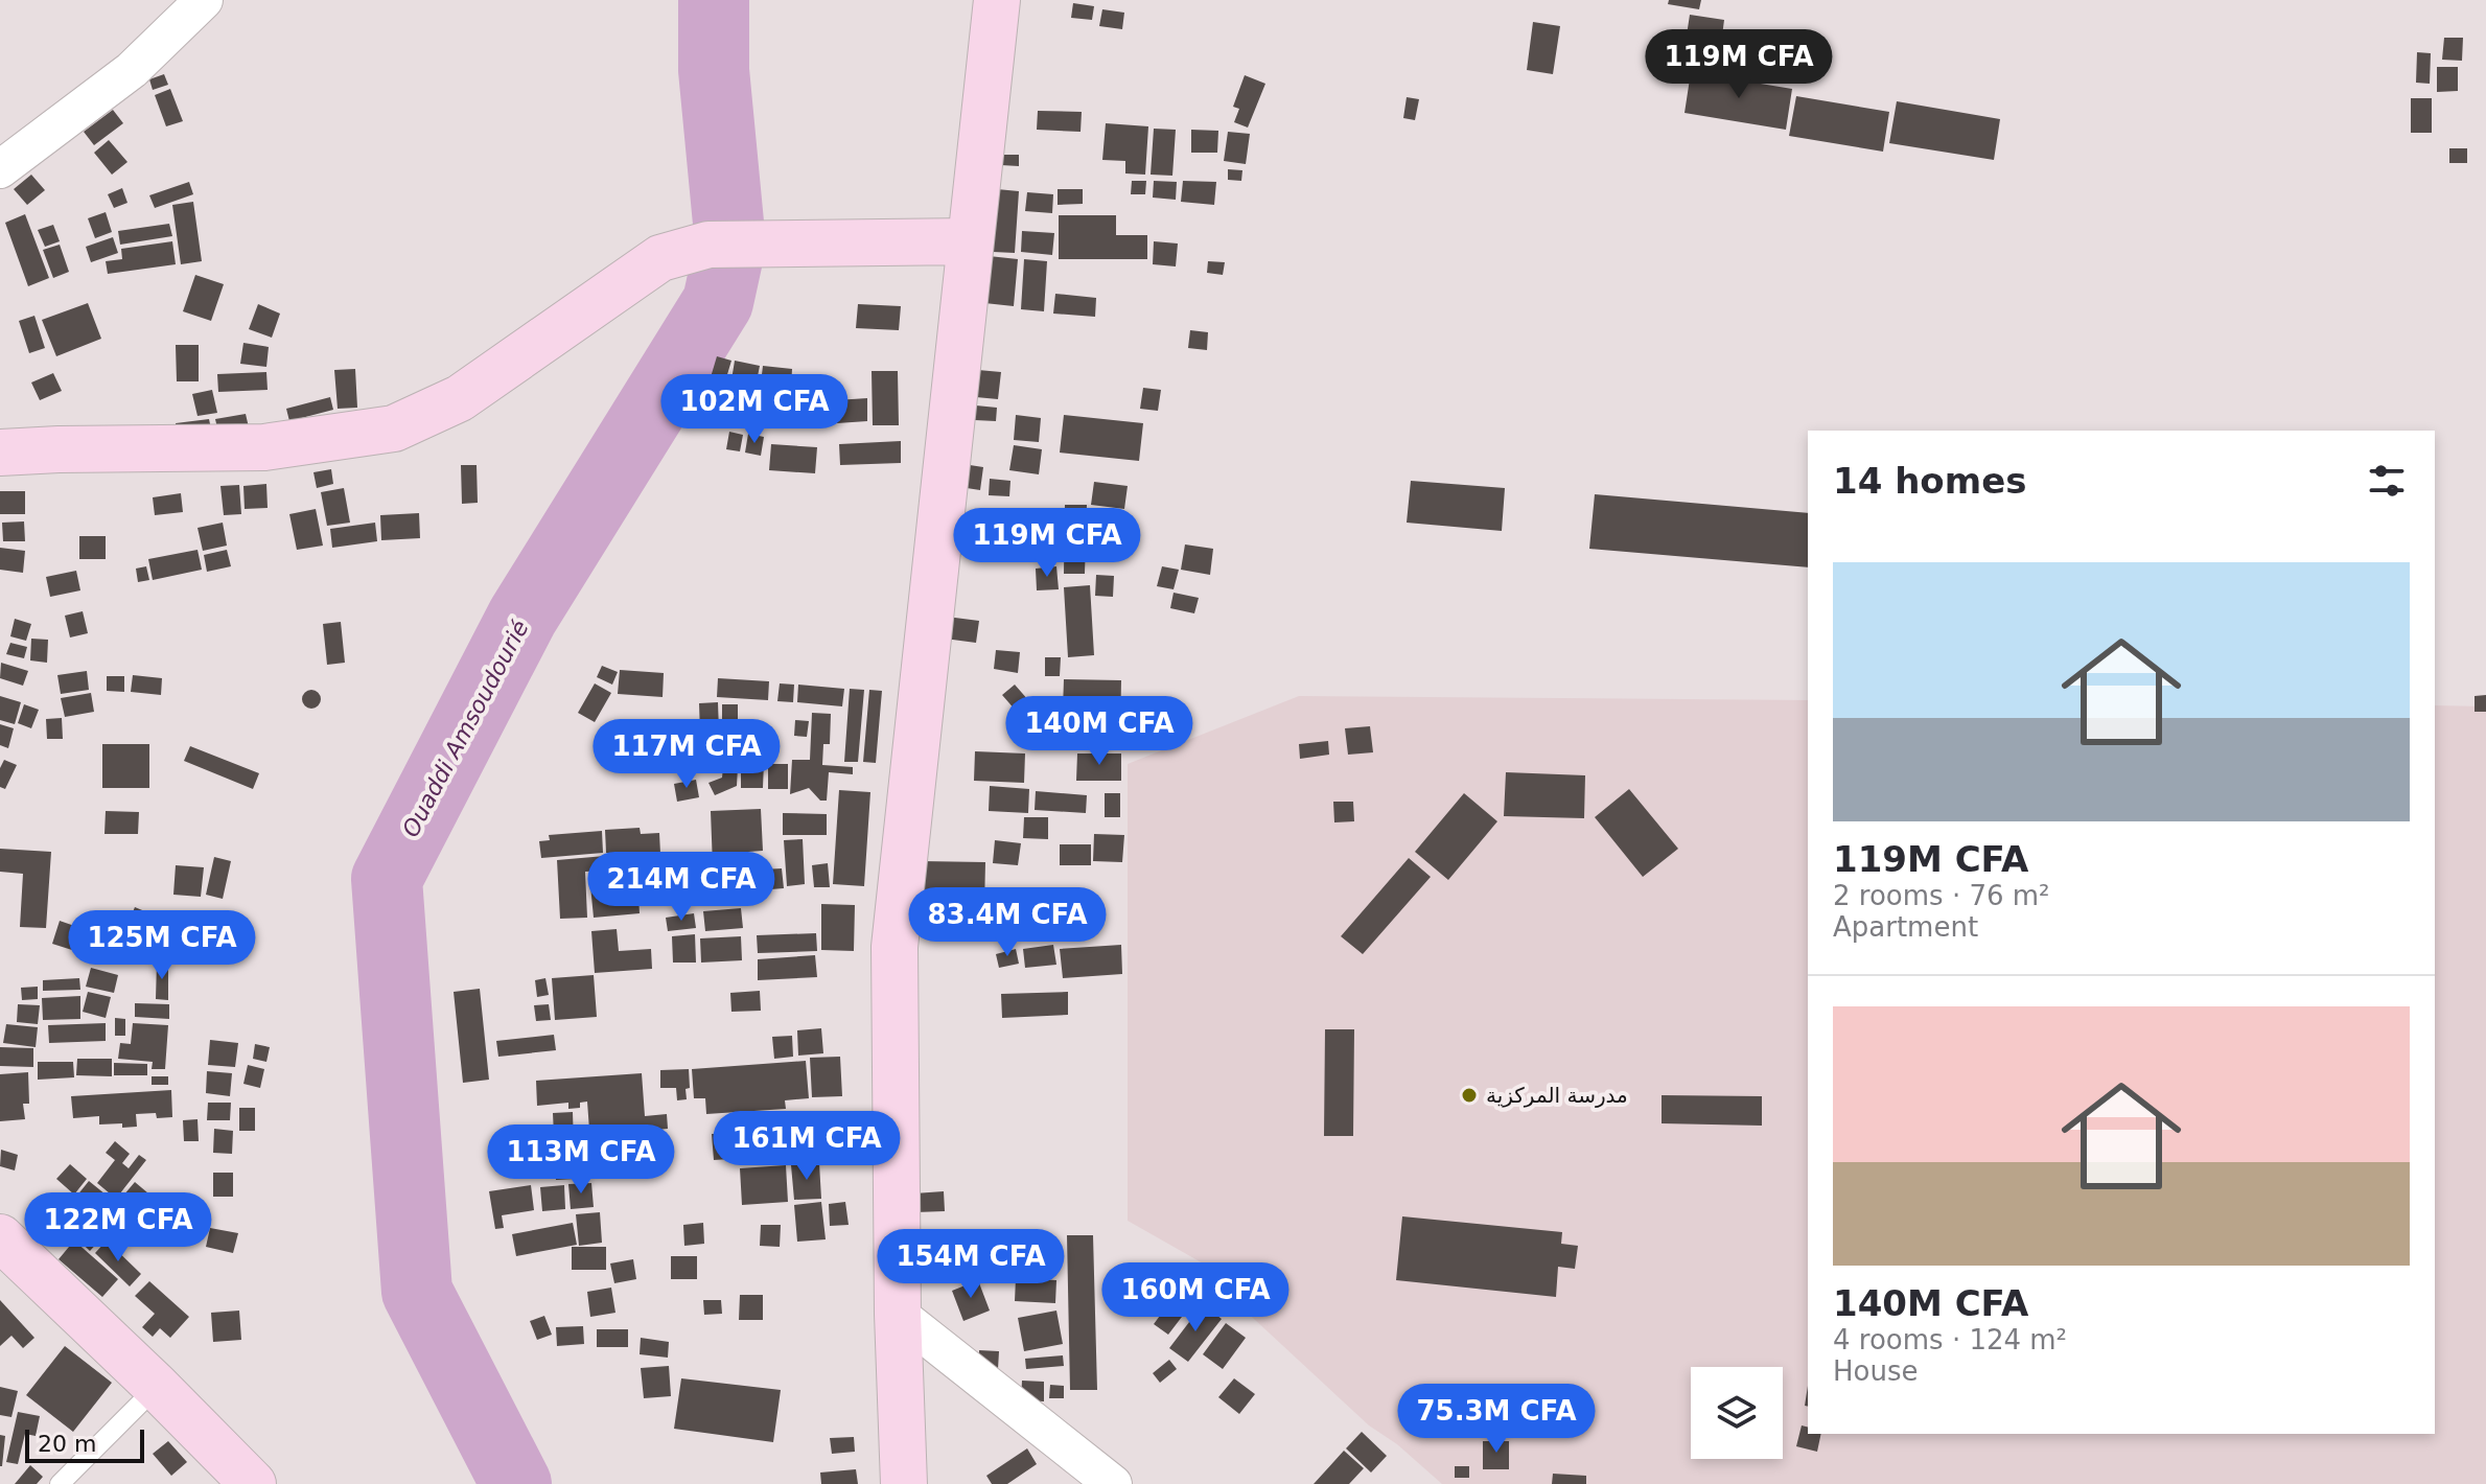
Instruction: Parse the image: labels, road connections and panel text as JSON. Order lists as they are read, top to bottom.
{
  "water": ["Ouaddi Amsoudourié"],
  "places": ["مدرسة المركزية"],
  "scale_bar": "20 m",
  "page": {
    "price": [
      "119M CFA",
      "102M CFA",
      "119M CFA",
      "140M CFA",
      "117M CFA",
      "214M CFA",
      "83.4M CFA",
      "125M CFA",
      "161M CFA",
      "113M CFA",
      "122M CFA",
      "154M CFA",
      "160M CFA",
      "75.3M CFA"
    ],
    "heading": "14 homes",
    "list": [
      {
        "name": "119M CFA",
        "note": "2 rooms · 76 m² · Apartment"
      },
      {
        "name": "140M CFA",
        "note": "4 rooms · 124 m² · House"
      }
    ],
    "scale": "20 m"
  }
}
